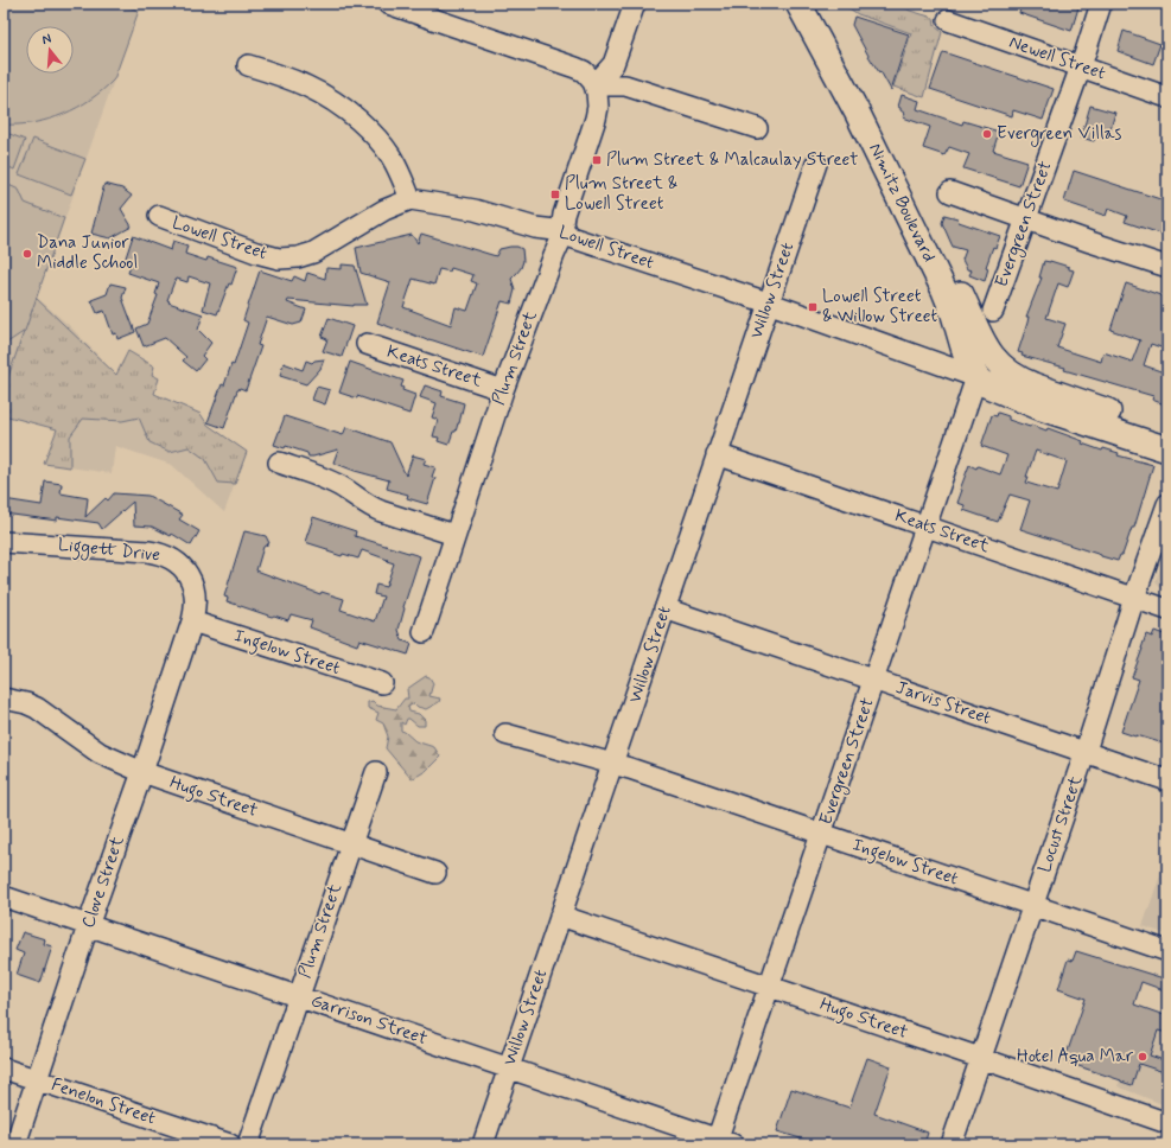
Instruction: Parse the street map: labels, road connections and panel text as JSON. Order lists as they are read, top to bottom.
{
  "streets": {
    "main road": ["Nimitz Boulevard"],
    "street": [
      "Newell Street",
      "Evergreen Street",
      "Lowell Street",
      "Willow Street",
      "Plum Street",
      "Keats Street",
      "Liggett Drive",
      "Ingelow Street",
      "Jarvis Street",
      "Hugo Street",
      "Locust Street",
      "Clove Street",
      "Garrison Street",
      "Fenelon Street"
    ]
  },
  "crossings": [
    ["Newell Street", "Evergreen Street"],
    ["Nimitz Boulevard", "Evergreen Street"],
    ["Nimitz Boulevard", "Lowell Street"],
    ["Evergreen Street", "Lowell Street"],
    ["Evergreen Street", "Keats Street"],
    ["Evergreen Street", "Ingelow Street"],
    ["Evergreen Street", "Jarvis Street"],
    ["Evergreen Street", "Hugo Street"],
    ["Evergreen Street", "Garrison Street"],
    ["Lowell Street", "Willow Street"],
    ["Lowell Street", "Plum Street"],
    ["Willow Street", "Keats Street"],
    ["Willow Street", "Ingelow Street"],
    ["Willow Street", "Jarvis Street"],
    ["Willow Street", "Hugo Street"],
    ["Willow Street", "Garrison Street"],
    ["Plum Street", "Keats Street"],
    ["Plum Street", "Hugo Street"],
    ["Plum Street", "Garrison Street"],
    ["Keats Street", "Locust Street"],
    ["Liggett Drive", "Ingelow Street"],
    ["Liggett Drive", "Clove Street"],
    ["Ingelow Street", "Locust Street"],
    ["Ingelow Street", "Clove Street"],
    ["Jarvis Street", "Locust Street"],
    ["Hugo Street", "Locust Street"],
    ["Hugo Street", "Clove Street"],
    ["Clove Street", "Garrison Street"],
    ["Clove Street", "Fenelon Street"]
  ],
  "places": {
    "other": ["Evergreen Villas", "Dana Junior Middle School", "Hotel Aqua Mar"],
    "transit": ["Plum Street & Malcaulay Street", "Plum Street & Lowell Street", "Lowell Street & Willow Street"]
  },
  "north": "top"
}
